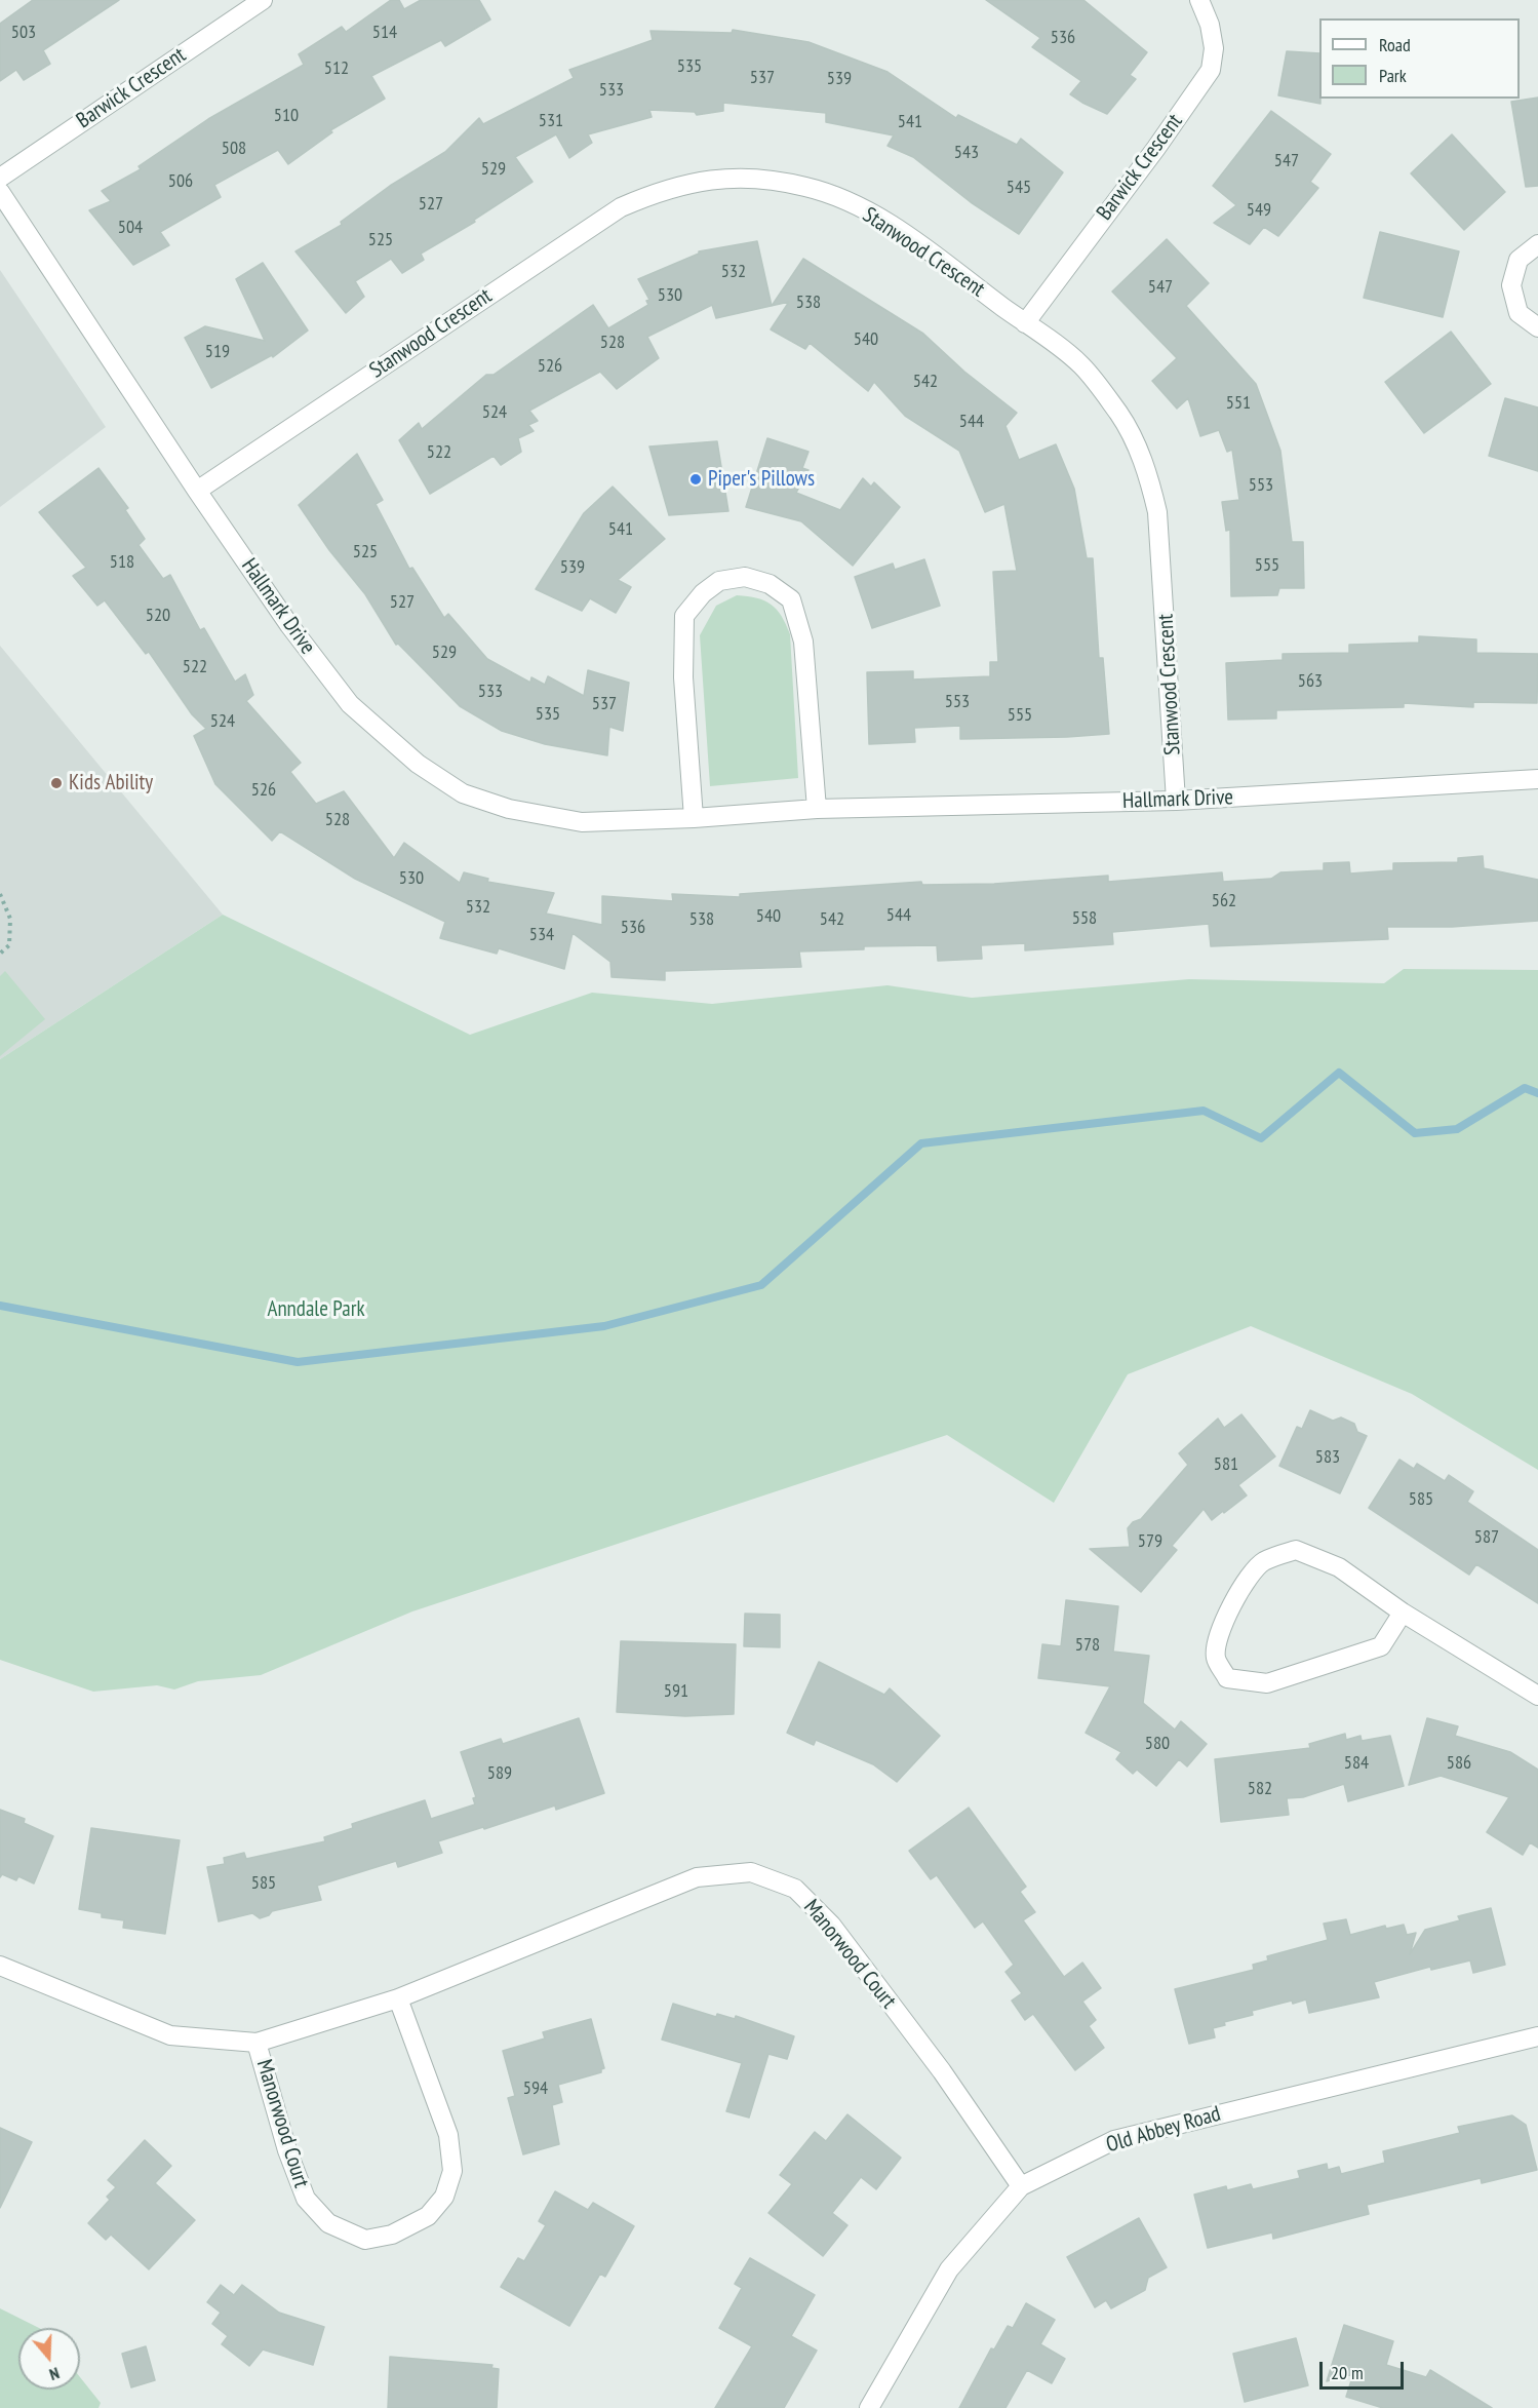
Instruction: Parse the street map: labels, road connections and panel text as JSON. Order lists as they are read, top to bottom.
{
  "streets": {
    "street": [
      "Barwick Crescent",
      "Stanwood Crescent",
      "Hallmark Drive",
      "Manorwood Court",
      "Old Abbey Road"
    ]
  },
  "crossings": [
    ["Barwick Crescent", "Stanwood Crescent"],
    ["Stanwood Crescent", "Hallmark Drive"],
    ["Manorwood Court", "Old Abbey Road"]
  ],
  "parks": ["Anndale Park"],
  "places": ["Piper's Pillows", "Kids Ability"],
  "house_numbers": [
    "503",
    "514",
    "536",
    "535",
    "512",
    "537",
    "539",
    "533",
    "510",
    "531",
    "541",
    "508",
    "543",
    "547",
    "529",
    "506",
    "545",
    "527",
    "549",
    "504",
    "525",
    "532",
    "547",
    "530",
    "538",
    "540",
    "528",
    "519",
    "526",
    "542",
    "551",
    "524",
    "544",
    "522",
    "553",
    "541",
    "525",
    "518",
    "555",
    "539",
    "527",
    "520",
    "529",
    "522",
    "563",
    "533",
    "553",
    "537",
    "535",
    "555",
    "524",
    "526",
    "528",
    "530",
    "562",
    "532",
    "544",
    "540",
    "558",
    "538",
    "542",
    "536",
    "534",
    "583",
    "581",
    "585",
    "587",
    "579",
    "578",
    "591",
    "580",
    "584",
    "586",
    "589",
    "582",
    "585",
    "594"
  ],
  "legend": ["Road", "Park"],
  "scale_bar": "20 m",
  "north": "bottom"
}
